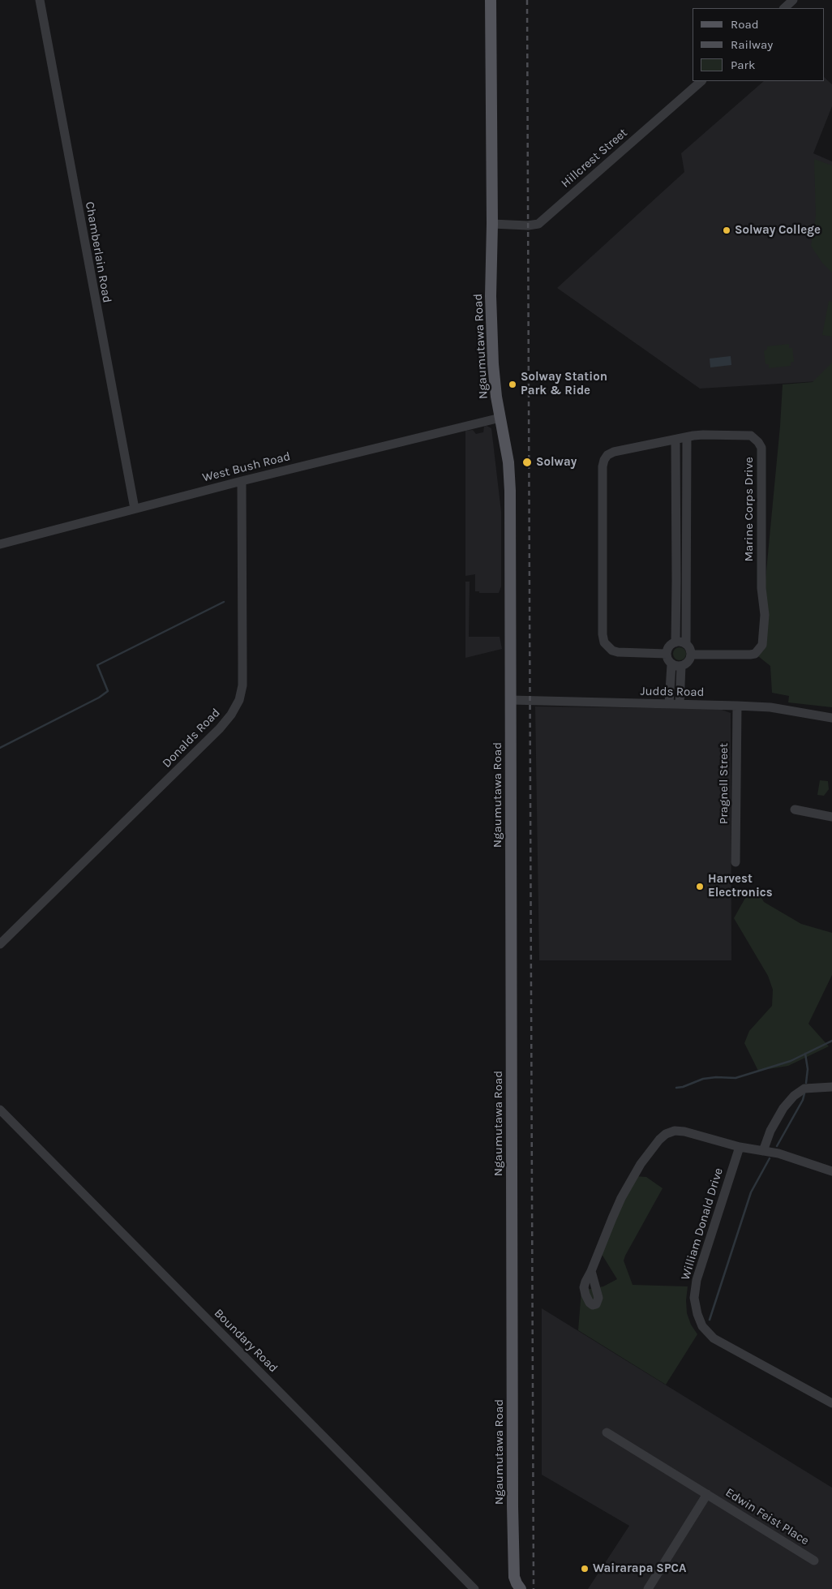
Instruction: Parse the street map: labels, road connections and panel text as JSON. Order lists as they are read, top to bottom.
{
  "streets": {
    "main road": ["Ngaumutawa Road"],
    "street": [
      "Hillcrest Street",
      "Chamberlain Road",
      "West Bush Road",
      "Marine Corps Drive",
      "Judds Road",
      "Donalds Road",
      "Pragnell Street",
      "William Donald Drive",
      "Boundary Road",
      "Edwin Feist Place"
    ]
  },
  "crossings": [
    ["Hillcrest Street", "Ngaumutawa Road"],
    ["Chamberlain Road", "West Bush Road"],
    ["Ngaumutawa Road", "West Bush Road"],
    ["Ngaumutawa Road", "Judds Road"],
    ["West Bush Road", "Donalds Road"],
    ["Judds Road", "Pragnell Street"]
  ],
  "places": [
    "Solway College",
    "Solway Station Park & Ride",
    "Solway",
    "Harvest Electronics",
    "Wairarapa SPCA"
  ],
  "legend": ["Road", "Railway", "Park"]
}
